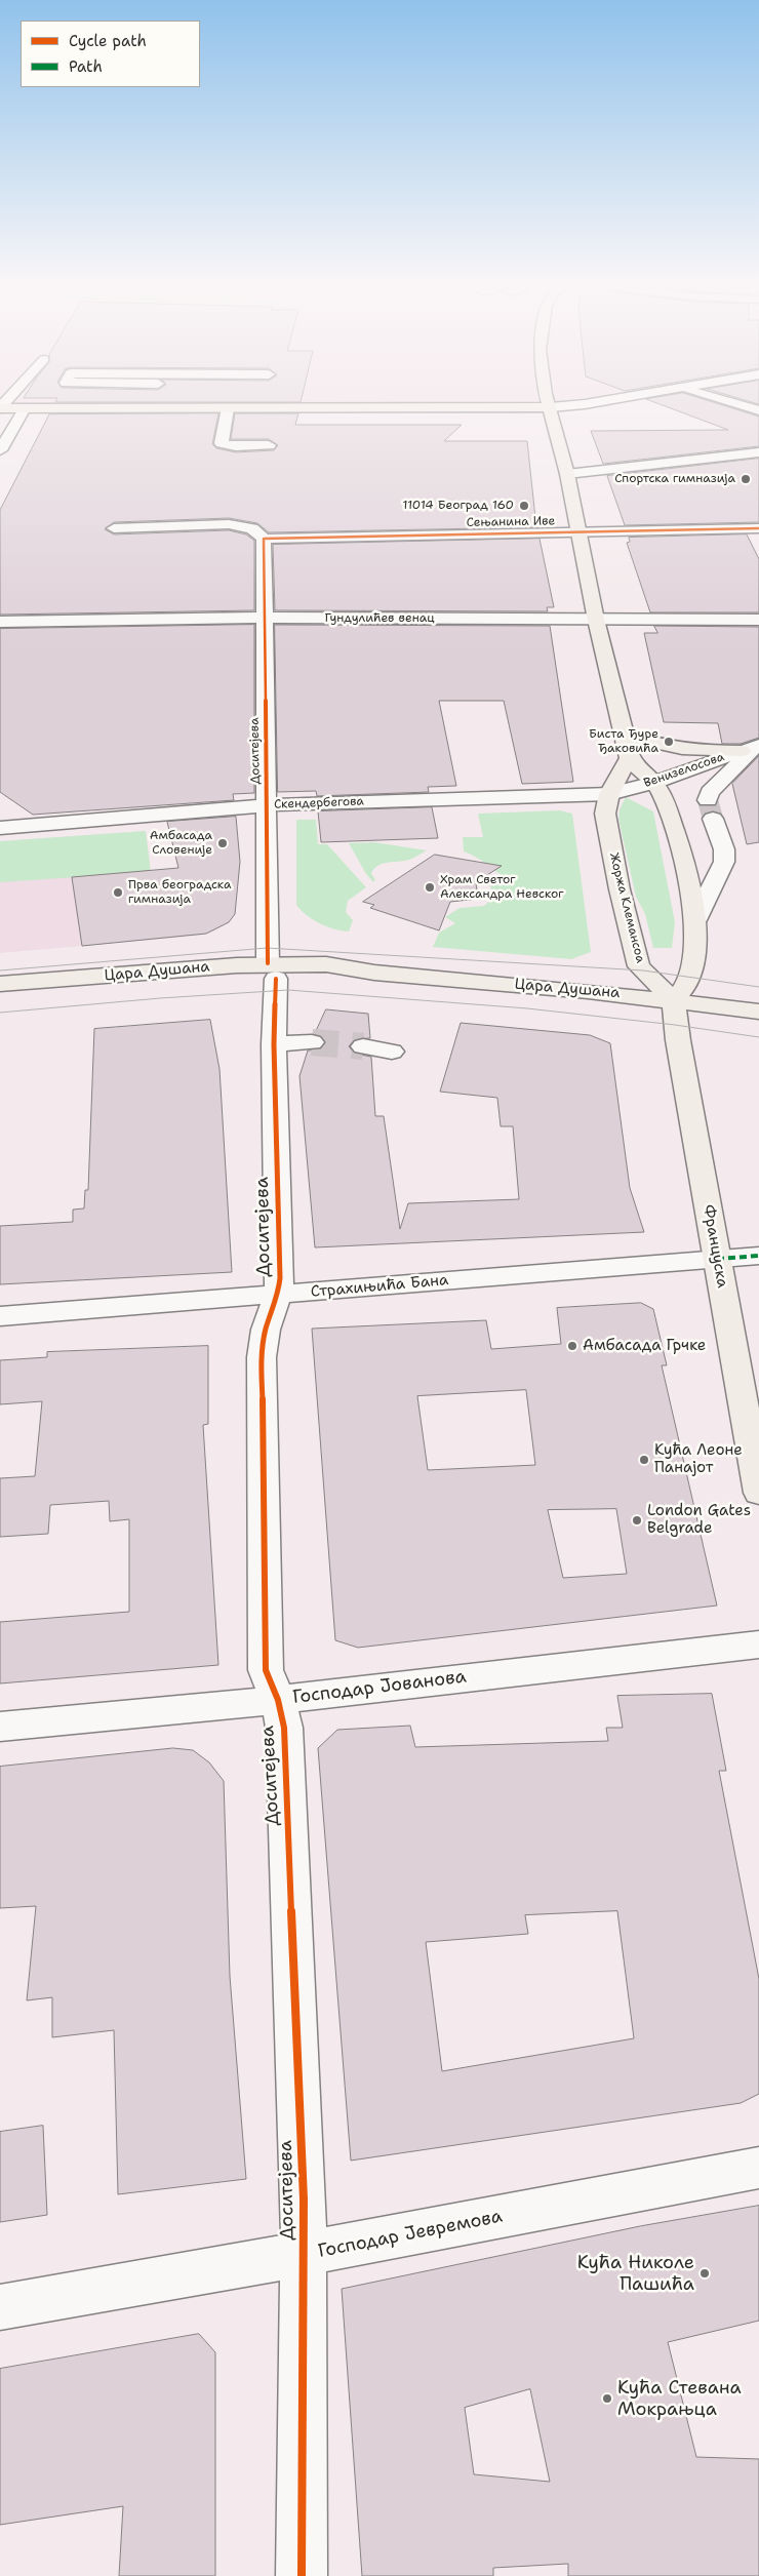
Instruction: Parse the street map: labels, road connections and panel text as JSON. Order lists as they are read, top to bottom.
{
  "streets": {
    "main road": ["Жоржа Клемансоа", "Цара Душана", "Француска"],
    "street": [
      "Сењанина Иве",
      "Гундулићев венац",
      "Доситејева",
      "Венизелосова",
      "Скендербегова",
      "Страхињића Бана",
      "Господар Јованова",
      "Господар Јевремова"
    ]
  },
  "crossings": [
    ["Сењанина Иве", "Доситејева"],
    ["Гундулићев венац", "Доситејева"],
    ["Доситејева", "Скендербегова"],
    ["Доситејева", "Цара Душана"],
    ["Доситејева", "Страхињића Бана"],
    ["Доситејева", "Господар Јованова"],
    ["Доситејева", "Господар Јевремова"],
    ["Венизелосова", "Скендербегова"],
    ["Венизелосова", "Жоржа Клемансоа"],
    ["Скендербегова", "Жоржа Клемансоа"],
    ["Жоржа Клемансоа", "Цара Душана"],
    ["Жоржа Клемансоа", "Француска"],
    ["Цара Душана", "Француска"],
    ["Француска", "Страхињића Бана"]
  ],
  "places": [
    "Спортска гимназија",
    "11014 Београд 160",
    "Биста Ђуре Ђаковића",
    "Амбасада Словеније",
    "Храм Светог Александра Невског",
    "Прва београдска гимназија",
    "Амбасада Грчке",
    "Кућа Леоне Панајот",
    "London Gates Belgrade",
    "Кућа Николе Пашића",
    "Кућа Стевана Мокрањца"
  ],
  "legend": ["Cycle path", "Path"]
}
